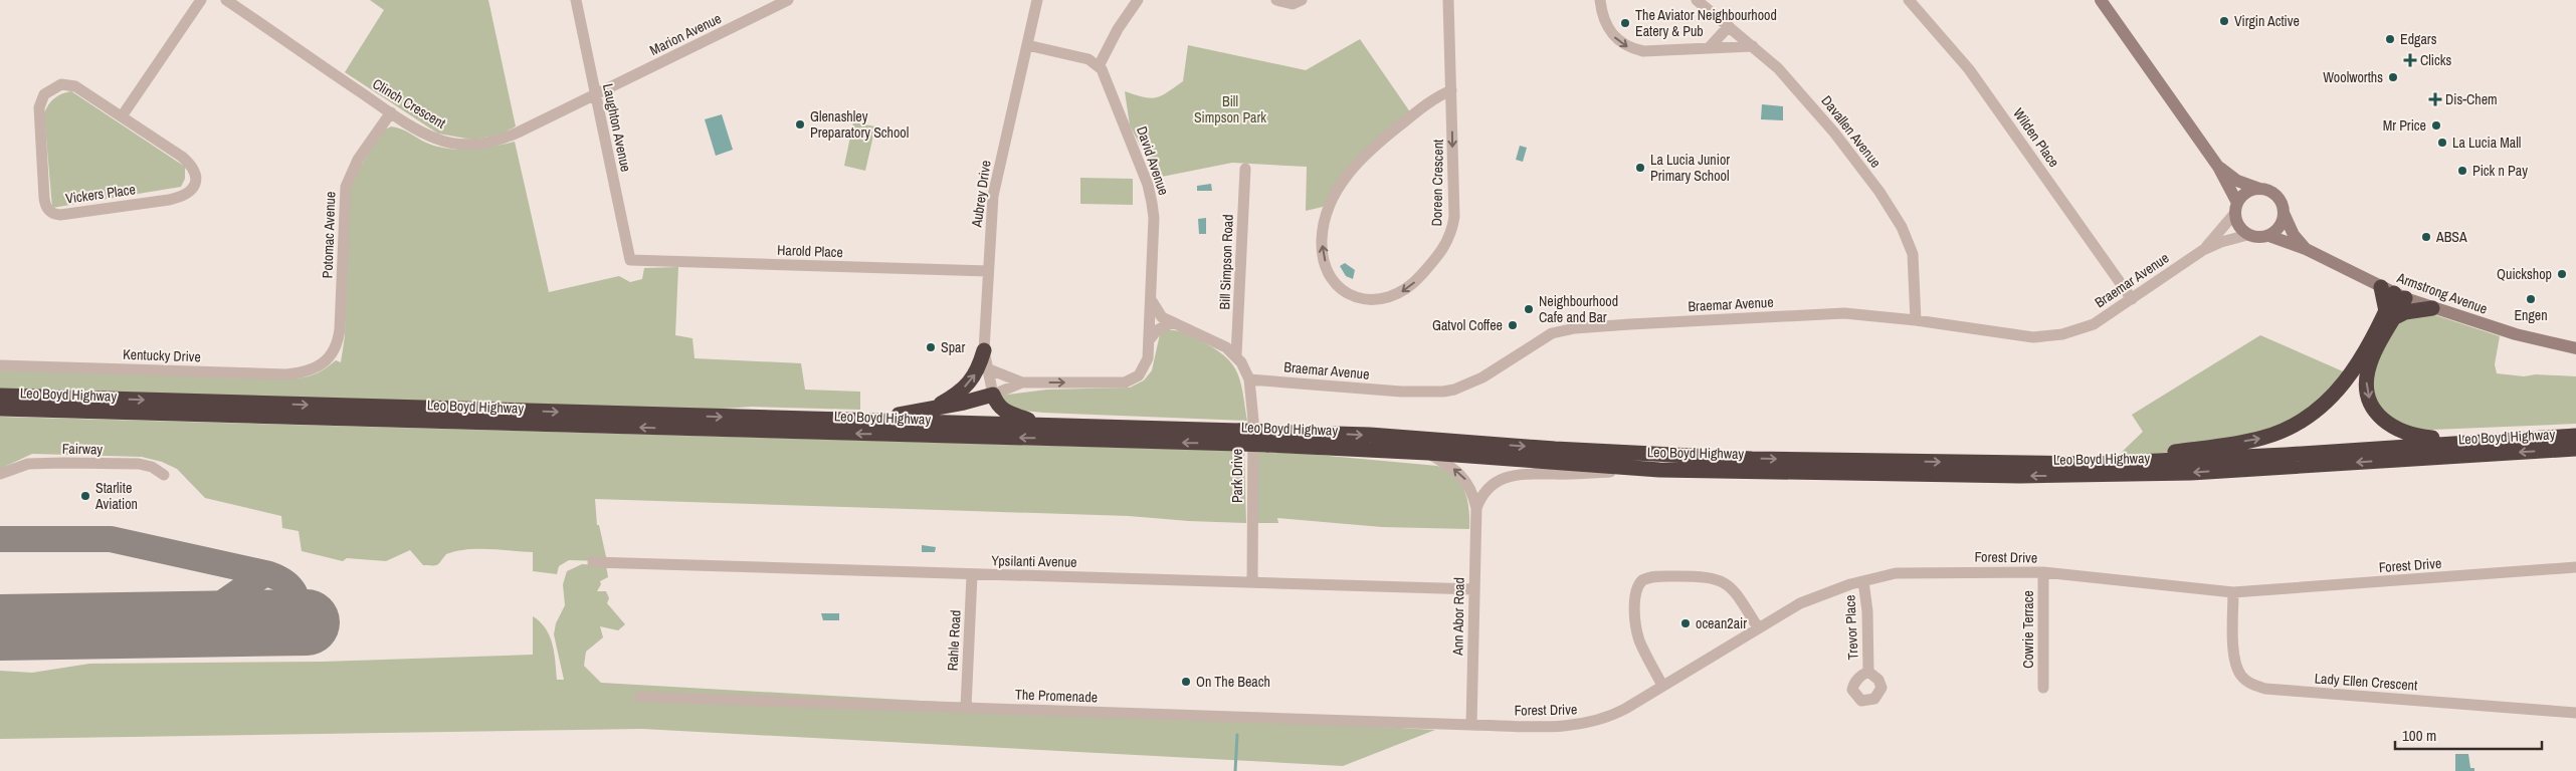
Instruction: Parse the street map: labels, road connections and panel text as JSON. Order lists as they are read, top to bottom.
{
  "streets": {
    "highway": ["Leo Boyd Highway"],
    "street": [
      "Marion Avenue",
      "Clinch Crescent",
      "Laughton Avenue",
      "Davallen Avenue",
      "Wilden Place",
      "David Avenue",
      "Doreen Crescent",
      "Vickers Place",
      "Aubrey Drive",
      "Potomac Avenue",
      "Harold Place",
      "Bill Simpson Road",
      "Braemar Avenue",
      "Armstrong Avenue",
      "Kentucky Drive",
      "Fairway",
      "Park Drive",
      "Forest Drive",
      "Ypsilanti Avenue",
      "Ann Abor Road",
      "Trevor Place",
      "Cowrie Terrace",
      "Rahle Road",
      "Lady Ellen Crescent",
      "The Promenade"
    ]
  },
  "crossings": [
    ["Marion Avenue", "Clinch Crescent"],
    ["Marion Avenue", "Laughton Avenue"],
    ["Clinch Crescent", "Laughton Avenue"],
    ["Clinch Crescent", "Potomac Avenue"],
    ["Laughton Avenue", "Harold Place"],
    ["Davallen Avenue", "Braemar Avenue"],
    ["Wilden Place", "Braemar Avenue"],
    ["David Avenue", "Park Drive"],
    ["Aubrey Drive", "Harold Place"],
    ["Potomac Avenue", "Kentucky Drive"],
    ["Bill Simpson Road", "Park Drive"],
    ["Braemar Avenue", "Armstrong Avenue"],
    ["Braemar Avenue", "Park Drive"],
    ["Leo Boyd Highway", "Ann Abor Road"],
    ["Park Drive", "Ypsilanti Avenue"],
    ["Forest Drive", "Ann Abor Road"],
    ["Forest Drive", "Trevor Place"],
    ["Forest Drive", "Cowrie Terrace"],
    ["Forest Drive", "Lady Ellen Crescent"],
    ["Forest Drive", "The Promenade"],
    ["Ypsilanti Avenue", "Ann Abor Road"],
    ["Ypsilanti Avenue", "Rahle Road"],
    ["Ann Abor Road", "The Promenade"],
    ["Rahle Road", "The Promenade"]
  ],
  "parks": ["Bill Simpson Park"],
  "places": {
    "other": [
      "Virgin Active",
      "The Aviator Neighbourhood Eatery & Pub",
      "Edgars",
      "Woolworths",
      "Glenashley Preparatory School",
      "Mr Price",
      "La Lucia Mall",
      "La Lucia Junior Primary School",
      "Pick n Pay",
      "ABSA",
      "Quickshop",
      "Engen",
      "Neighbourhood Cafe and Bar",
      "Gatvol Coffee",
      "Spar",
      "Starlite Aviation",
      "ocean2air",
      "On The Beach"
    ],
    "health": ["Clicks", "Dis-Chem"]
  },
  "scale_bar": "100 m"
}
